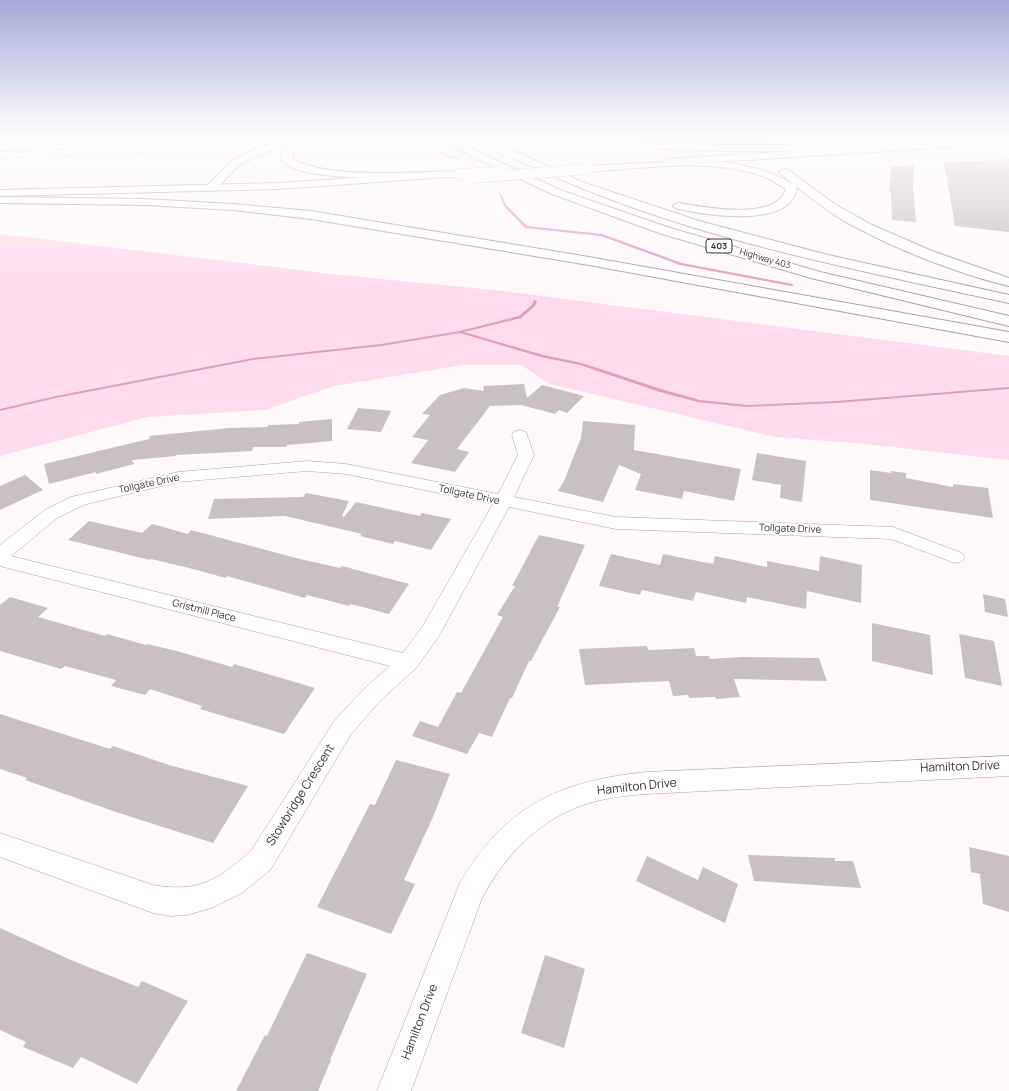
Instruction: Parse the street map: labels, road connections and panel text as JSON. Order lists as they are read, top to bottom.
{
  "streets": {
    "main road": ["403", "Highway 403"],
    "street": [
      "Tollgate Drive",
      "Gristmill Place",
      "Hamilton Drive",
      "Stowbridge Crescent"
    ]
  },
  "crossings": [
    ["Tollgate Drive", "Stowbridge Crescent"],
    ["Gristmill Place", "Stowbridge Crescent"]
  ]
}
